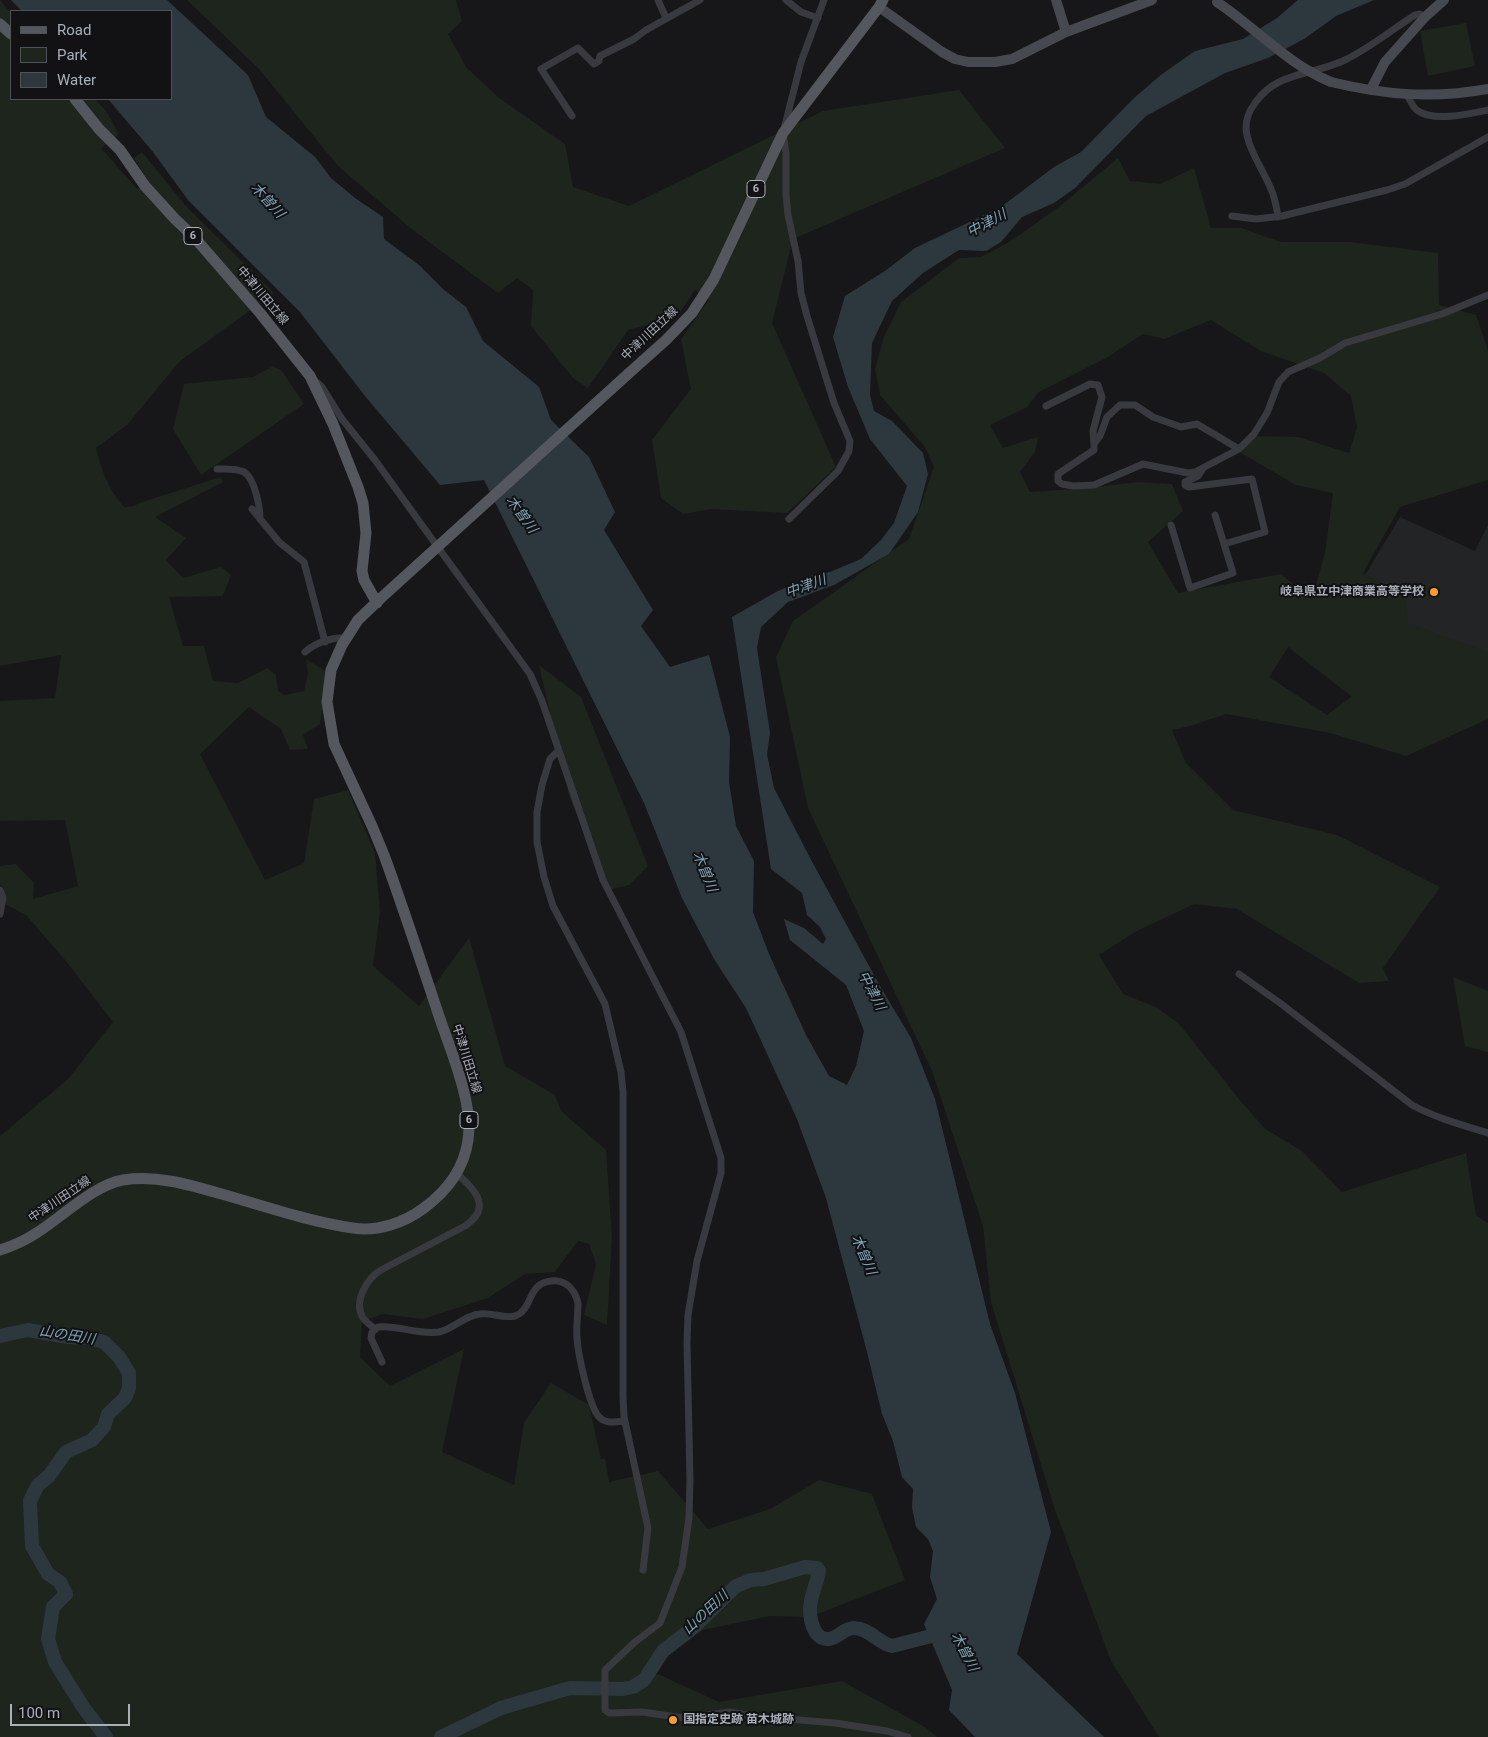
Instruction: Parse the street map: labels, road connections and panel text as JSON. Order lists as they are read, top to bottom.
{
  "streets": {
    "main road": ["6", "中津川田立線"]
  },
  "water": ["木曽川", "中津川", "山の田川"],
  "places": ["岐阜県立中津商業高等学校", "国指定史跡 苗木城跡"],
  "legend": ["Road", "Park", "Water"],
  "scale_bar": "100 m"
}
